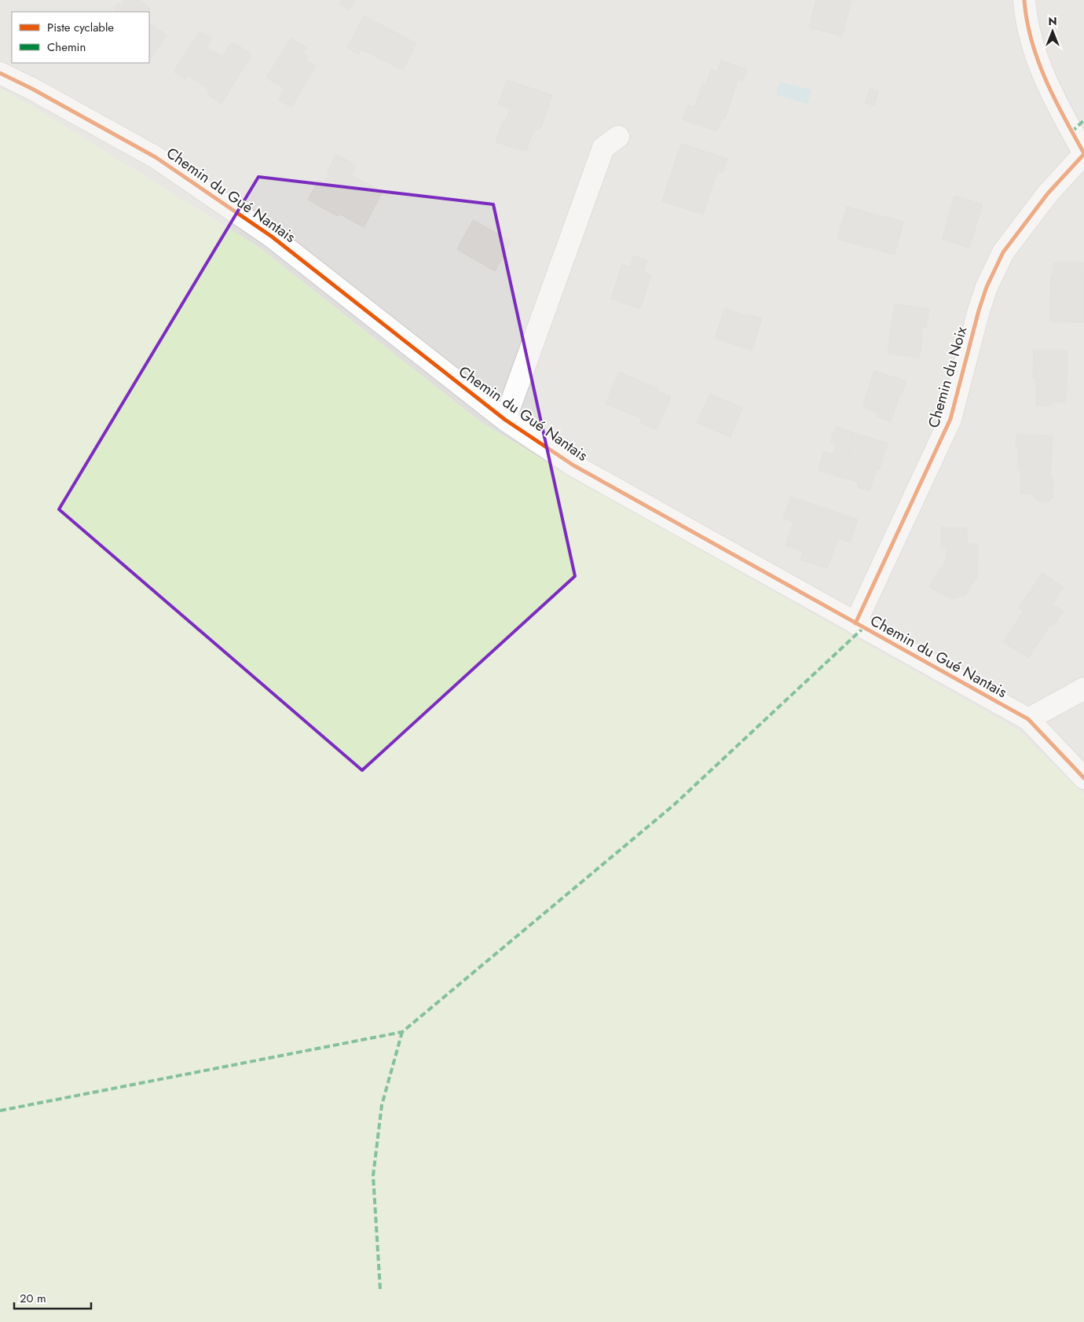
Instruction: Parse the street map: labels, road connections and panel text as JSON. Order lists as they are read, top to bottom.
{
  "streets": {
    "street": ["Chemin du Gué Nantais", "Chemin du Noix"]
  },
  "crossings": [
    ["Chemin du Gué Nantais", "Chemin du Noix"]
  ],
  "legend": ["Piste cyclable", "Chemin"],
  "scale_bar": "20 m",
  "north": "top"
}
